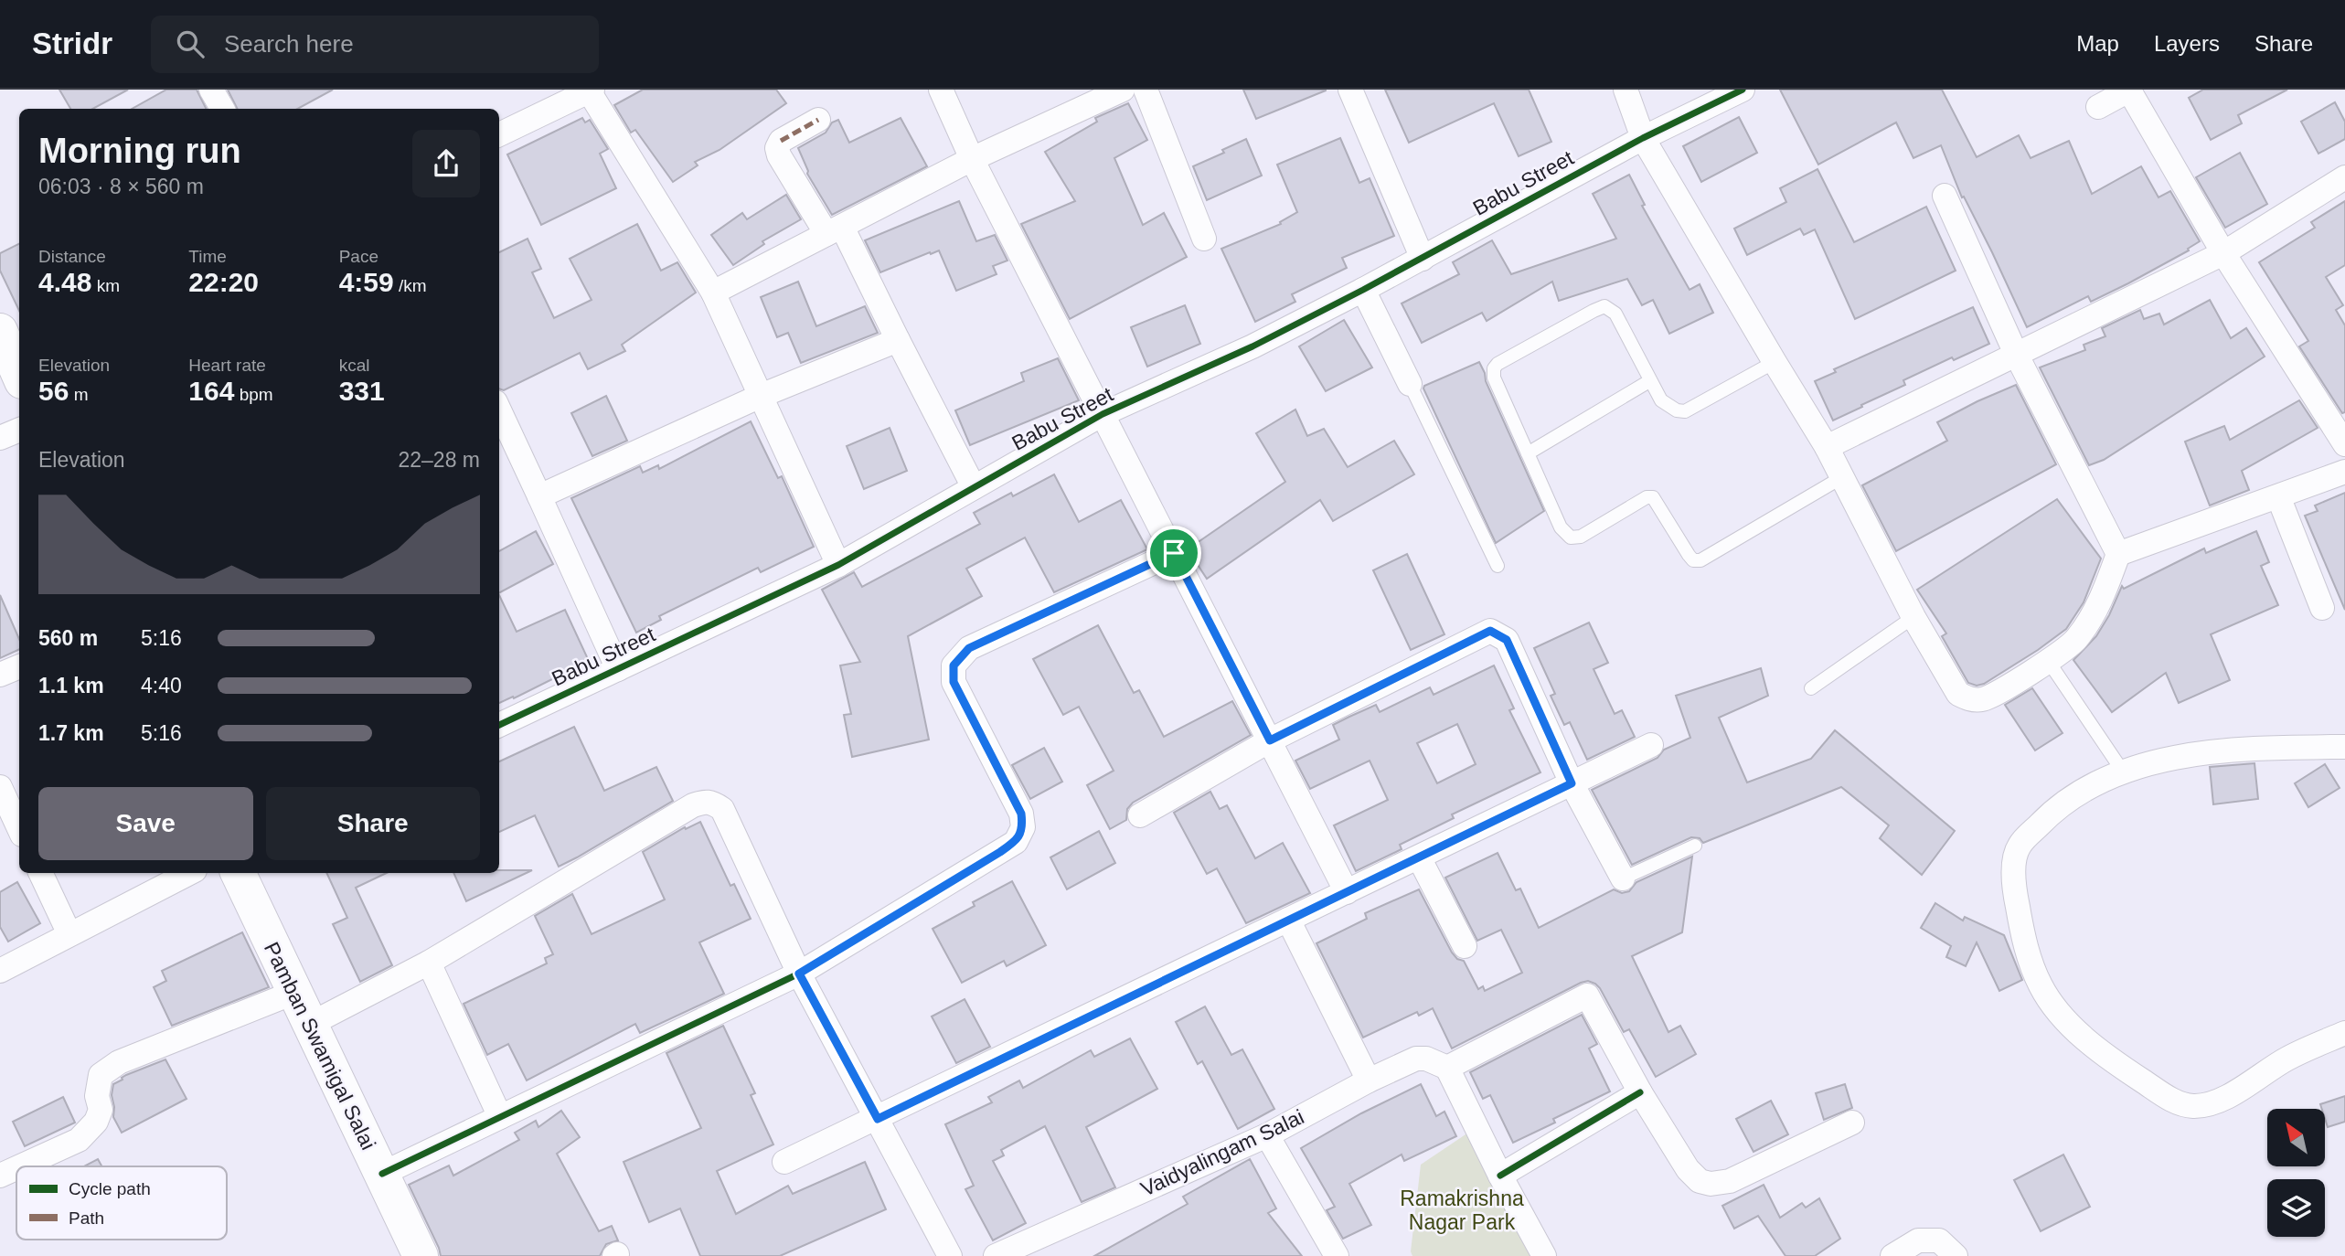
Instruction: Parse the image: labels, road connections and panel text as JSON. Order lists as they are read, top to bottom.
{
  "streets": {
    "street": ["Babu Street", "Pamban Swamigal Salai", "Vaidyalingam Salai"]
  },
  "parks": ["Ramakrishna Nagar Park"],
  "legend": ["Cycle path", "Path"],
  "north": "top left",
  "page": {
    "header": "Stridr",
    "search": "Search here",
    "nav": ["Map", "Layers", "Share"],
    "heading": ["Morning run", "06:03 · 8 × 560 m"],
    "stats": [
      ["Distance", "4.48 km"],
      ["Time", "22:20"],
      ["Pace", "4:59 /km"],
      ["Elevation", "56 m"],
      ["Heart rate", "164 bpm"],
      ["kcal", "331"]
    ],
    "chart": ["Elevation", "22–28 m"],
    "list": [
      {
        "name": "560 m",
        "note": "5:16"
      },
      {
        "name": "1.1 km",
        "note": "4:40"
      },
      {
        "name": "1.7 km",
        "note": "5:16"
      }
    ],
    "buttons": ["Save", "Share"]
  }
}
